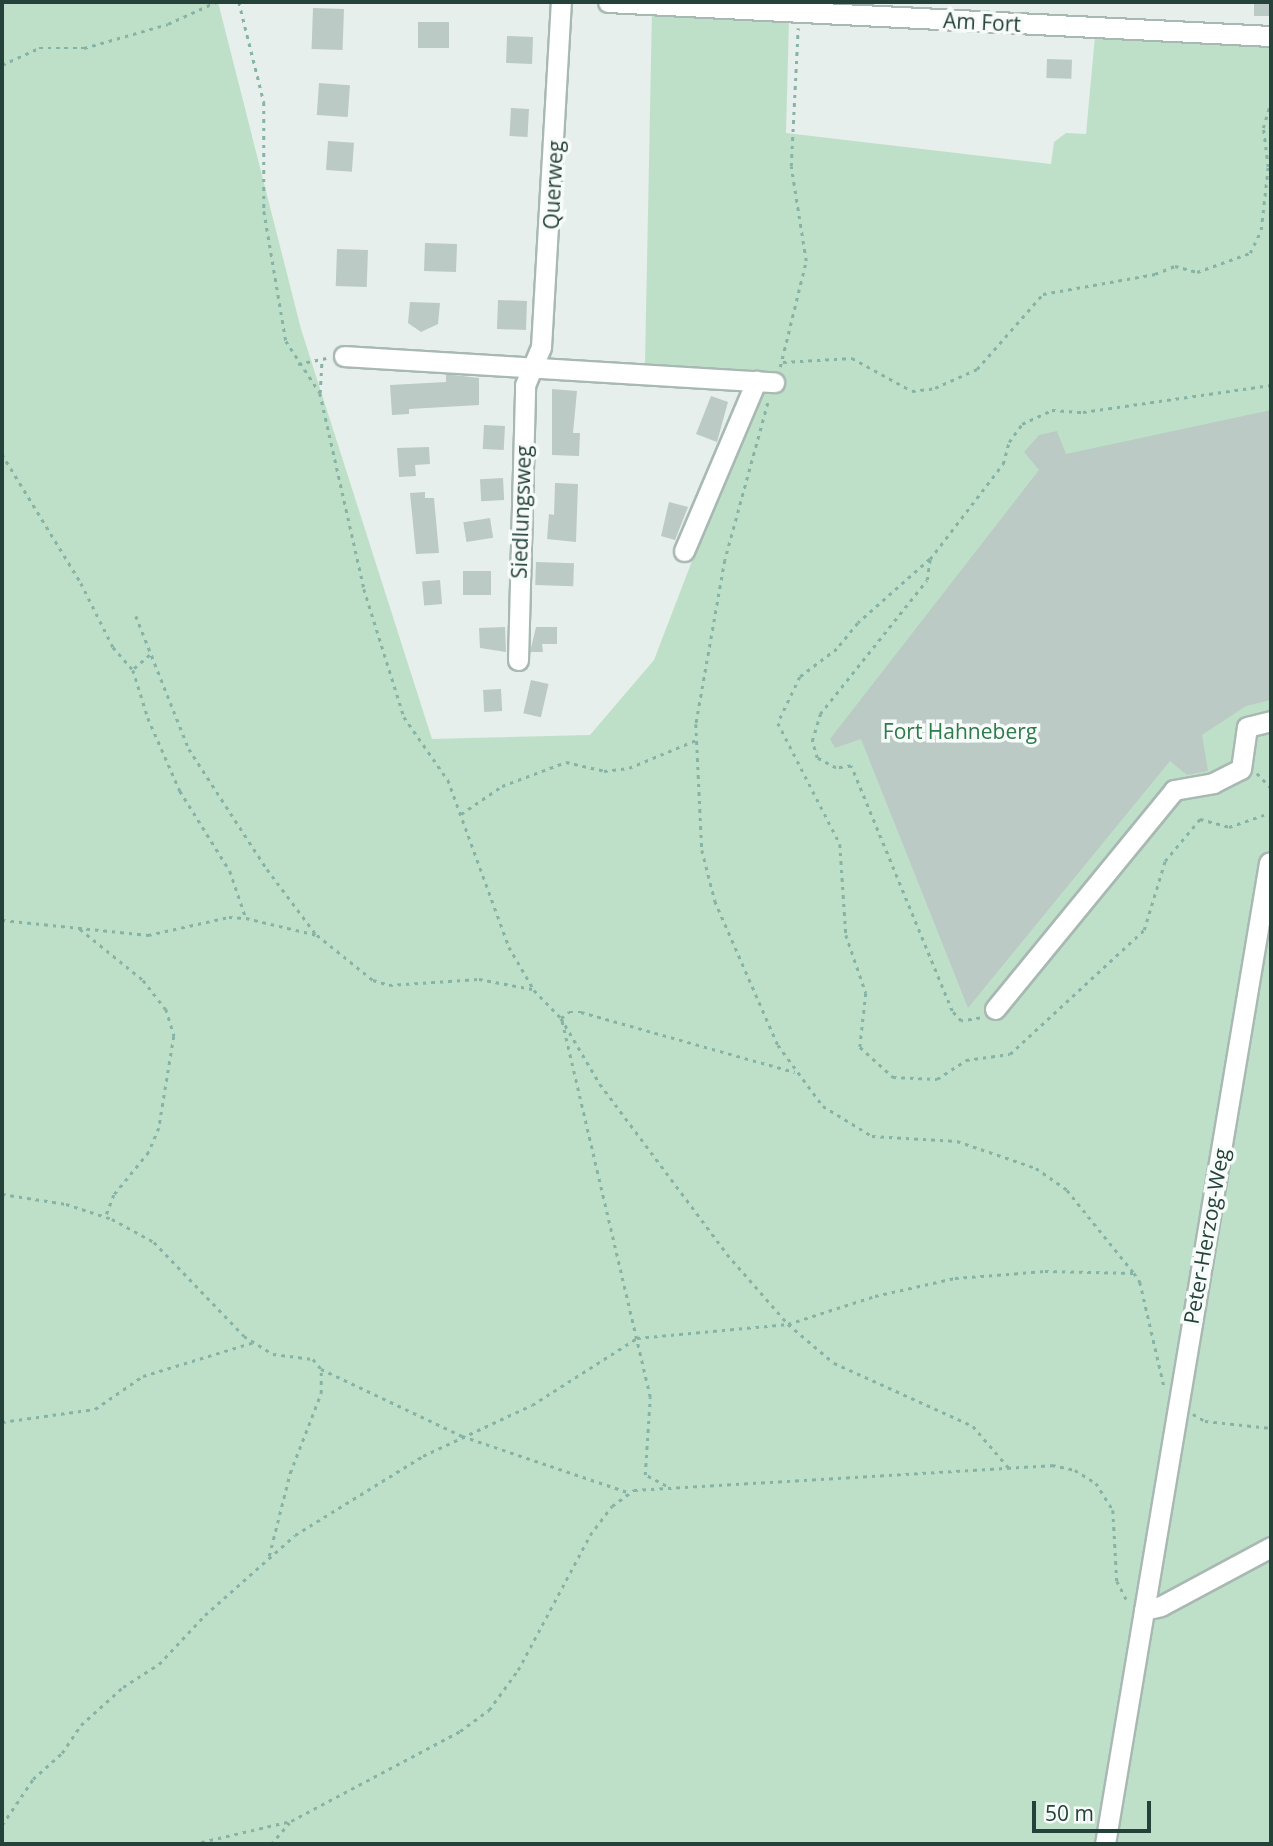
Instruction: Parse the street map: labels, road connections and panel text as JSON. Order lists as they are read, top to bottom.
{
  "streets": {
    "street": [
      "Am Fort",
      "Querweg",
      "Siedlungsweg",
      "Peter-Herzog-Weg"
    ]
  },
  "crossings": [
    ["Querweg", "Siedlungsweg"]
  ],
  "parks": ["Fort Hahneberg"],
  "scale_bar": "50 m"
}
